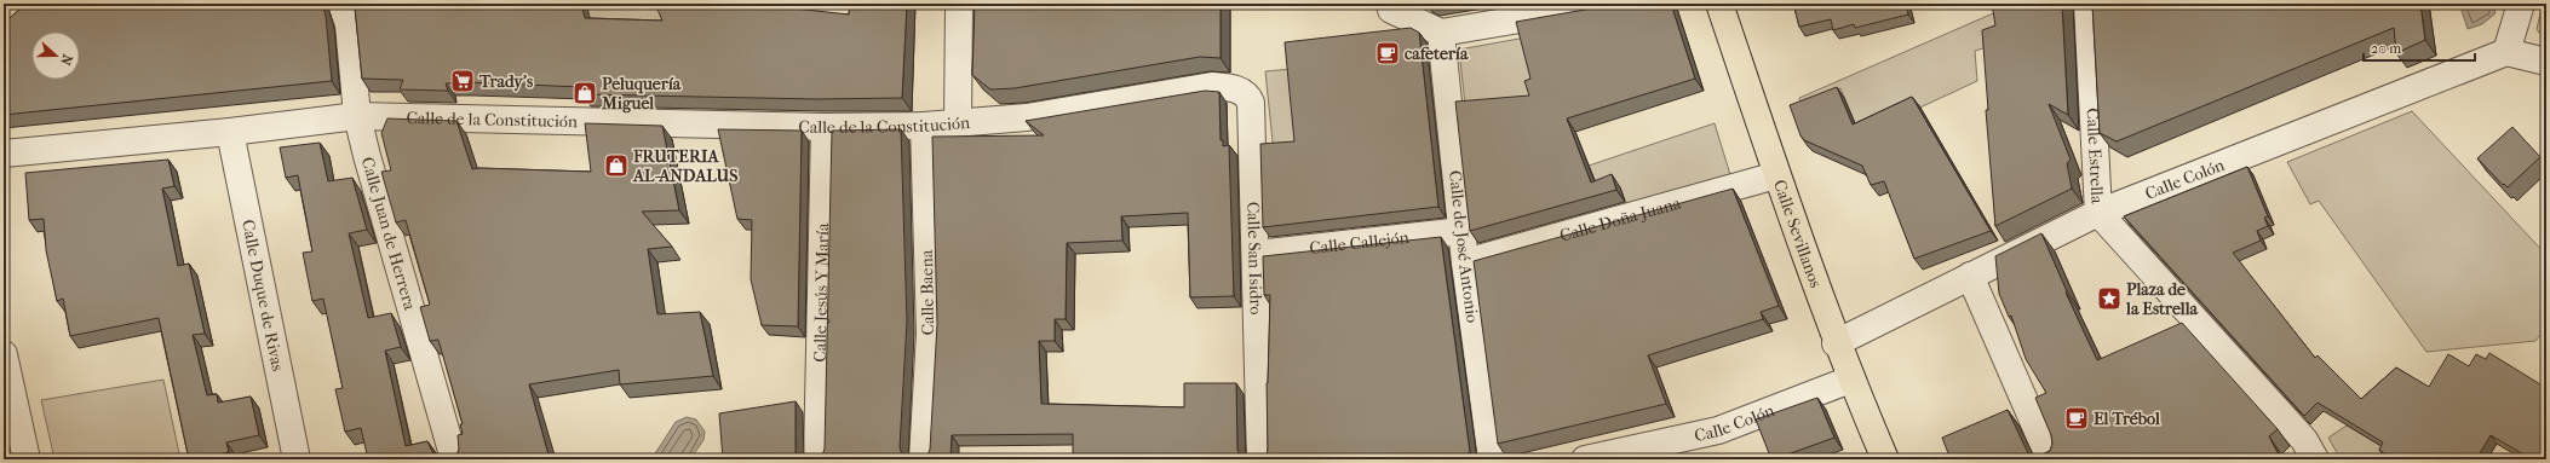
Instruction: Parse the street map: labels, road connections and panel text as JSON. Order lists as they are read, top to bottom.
{
  "streets": {
    "main road": ["Calle Sevillanos"],
    "street": [
      "Calle de la Constitución",
      "Calle Estrella",
      "Calle Colón",
      "Calle Doña Juana",
      "Calle Juan de Herrera",
      "Calle Callejón",
      "Calle de José Antonio",
      "Calle San Isidro",
      "Calle Jesús Y María",
      "Calle Baena",
      "Calle Duque de Rivas"
    ]
  },
  "crossings": [
    ["Calle de la Constitución", "Calle Juan de Herrera"],
    ["Calle de la Constitución", "Calle San Isidro"],
    ["Calle de la Constitución", "Calle Jesús Y María"],
    ["Calle de la Constitución", "Calle Baena"],
    ["Calle de la Constitución", "Calle Duque de Rivas"],
    ["Calle Estrella", "Calle Colón"],
    ["Calle Colón", "Calle Sevillanos"],
    ["Calle Doña Juana", "Calle Sevillanos"],
    ["Calle Doña Juana", "Calle de José Antonio"],
    ["Calle Callejón", "Calle de José Antonio"],
    ["Calle Callejón", "Calle San Isidro"]
  ],
  "places": {
    "cafe": ["cafetería", "El Trébol"],
    "supermarket": ["Trady's"],
    "shop": ["Peluquería Miguel", "FRUTERIA AL-ANDALUS"],
    "place": ["Plaza de la Estrella"]
  },
  "scale_bar": "20 m",
  "north": "right"
}
